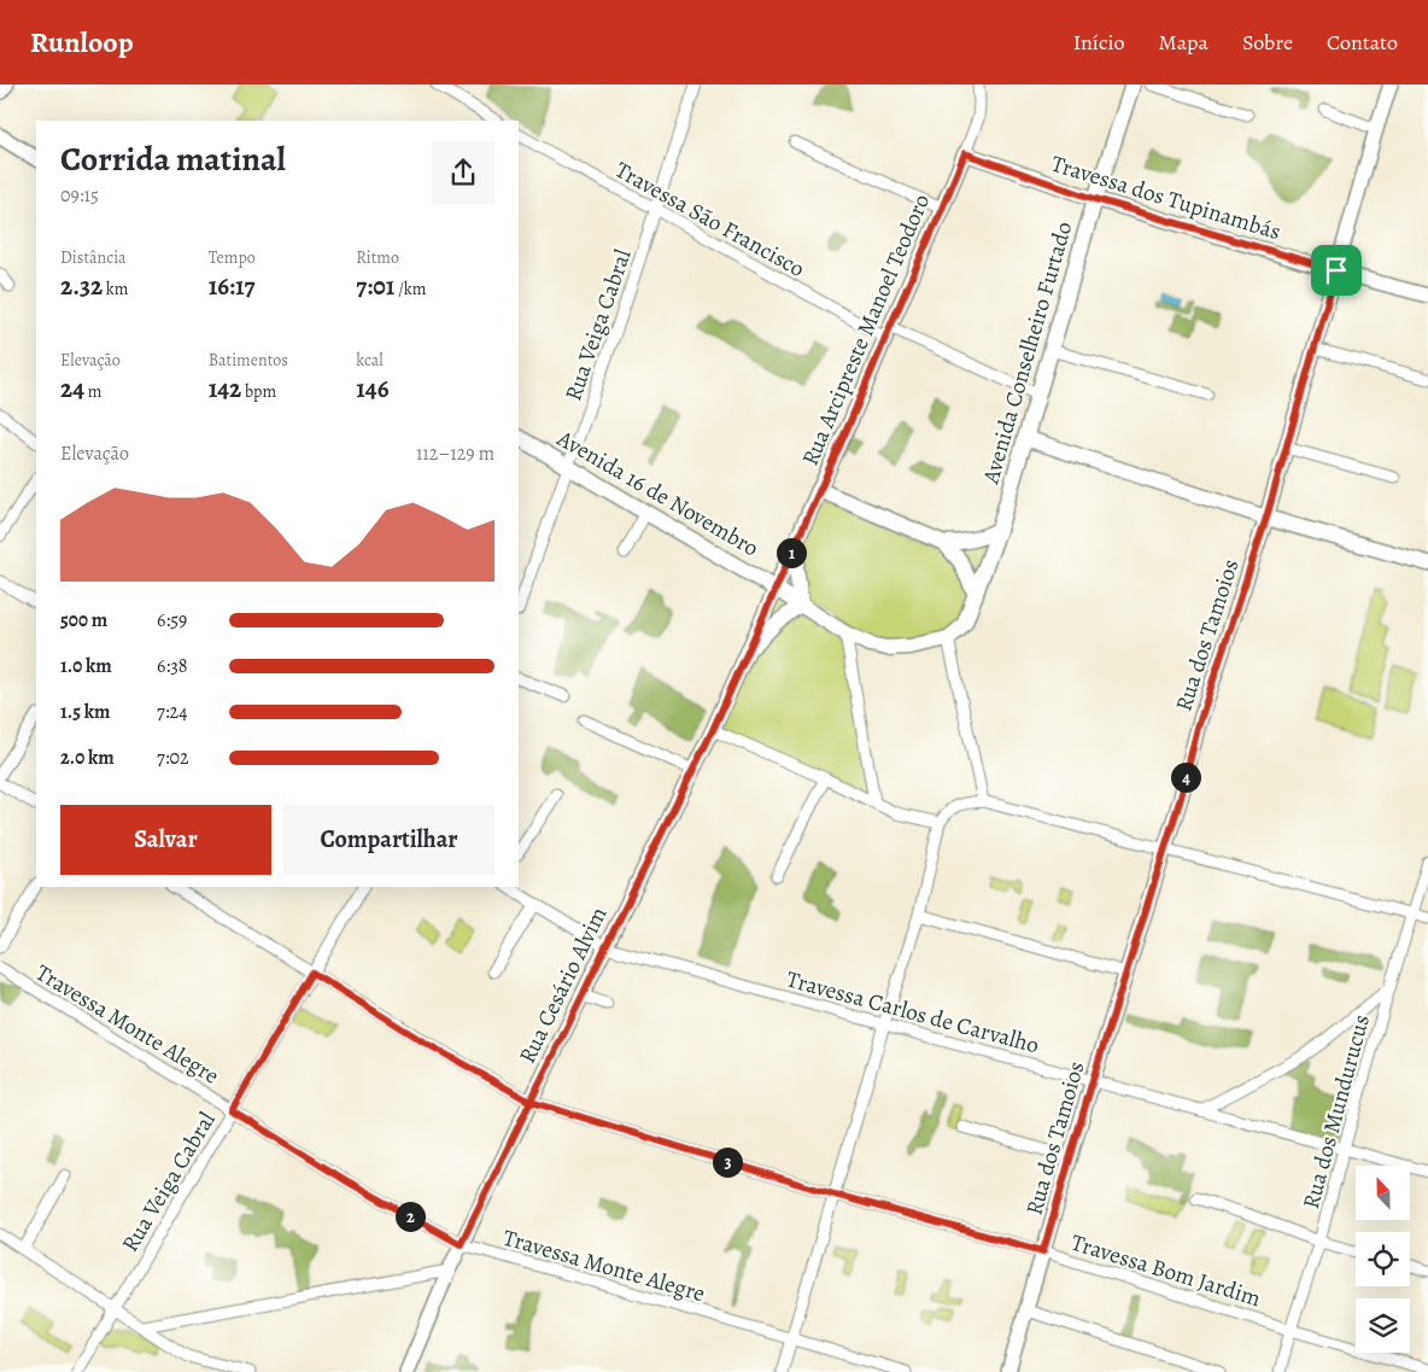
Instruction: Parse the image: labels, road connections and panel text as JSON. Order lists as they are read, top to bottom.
{
  "streets": {
    "main road": ["Rua Arcipreste Manoel Teodoro", "Avenida Conselheiro Furtado", "Avenida 16 de Novembro"],
    "street": [
      "Travessa dos Tupinambás",
      "Travessa São Francisco",
      "Rua Veiga Cabral",
      "Rua dos Tamoios",
      "Rua Cesário Alvim",
      "Travessa Carlos de Carvalho",
      "Travessa Monte Alegre",
      "Rua dos Mundurucus",
      "Travessa Bom Jardim"
    ]
  },
  "crossings": [
    ["Travessa dos Tupinambás", "Rua Arcipreste Manoel Teodoro"],
    ["Travessa dos Tupinambás", "Avenida Conselheiro Furtado"],
    ["Travessa dos Tupinambás", "Rua dos Tamoios"],
    ["Travessa São Francisco", "Rua Veiga Cabral"],
    ["Travessa São Francisco", "Rua Arcipreste Manoel Teodoro"],
    ["Travessa São Francisco", "Avenida Conselheiro Furtado"],
    ["Rua Veiga Cabral", "Avenida 16 de Novembro"],
    ["Rua Veiga Cabral", "Travessa Monte Alegre"],
    ["Rua Veiga Cabral", "Travessa Bom Jardim"],
    ["Rua Arcipreste Manoel Teodoro", "Avenida Conselheiro Furtado"],
    ["Rua Arcipreste Manoel Teodoro", "Avenida 16 de Novembro"],
    ["Rua Arcipreste Manoel Teodoro", "Rua Cesário Alvim"],
    ["Avenida Conselheiro Furtado", "Avenida 16 de Novembro"],
    ["Avenida Conselheiro Furtado", "Rua Cesário Alvim"],
    ["Avenida 16 de Novembro", "Rua Cesário Alvim"],
    ["Rua dos Tamoios", "Travessa Carlos de Carvalho"],
    ["Rua dos Tamoios", "Travessa Bom Jardim"],
    ["Rua Cesário Alvim", "Travessa Carlos de Carvalho"],
    ["Rua Cesário Alvim", "Travessa Monte Alegre"],
    ["Rua Cesário Alvim", "Travessa Bom Jardim"],
    ["Travessa Carlos de Carvalho", "Rua dos Mundurucus"],
    ["Rua dos Mundurucus", "Travessa Bom Jardim"]
  ],
  "north": "top",
  "page": {
    "header": "Runloop",
    "nav": [
      "Início",
      "Mapa",
      "Sobre",
      "Contato"
    ],
    "heading": ["Corrida matinal", "09:15"],
    "stats": [
      ["Distância", "2.32 km"],
      ["Tempo", "16:17"],
      ["Ritmo", "7:01 /km"],
      ["Elevação", "24 m"],
      ["Batimentos", "142 bpm"],
      ["kcal", "146"]
    ],
    "chart": ["Elevação", "112–129 m"],
    "pins": [
      "1",
      "4",
      "3",
      "2"
    ],
    "list": [
      {
        "name": "500 m",
        "note": "6:59"
      },
      {
        "name": "1.0 km",
        "note": "6:38"
      },
      {
        "name": "1.5 km",
        "note": "7:24"
      },
      {
        "name": "2.0 km",
        "note": "7:02"
      }
    ],
    "buttons": ["Salvar", "Compartilhar"]
  }
}
